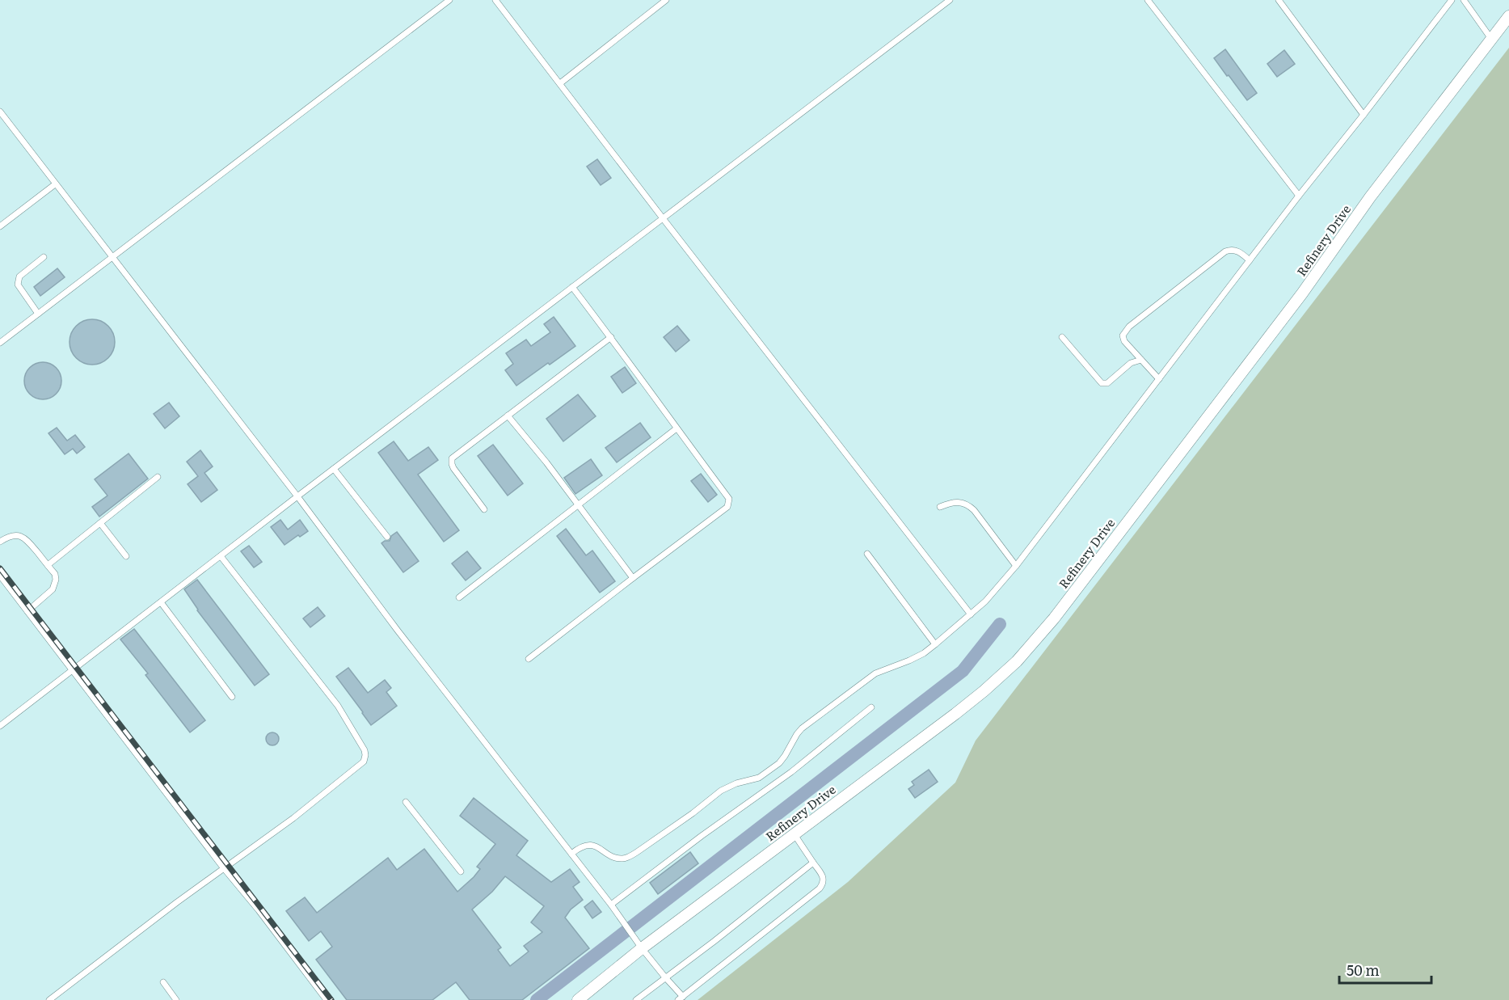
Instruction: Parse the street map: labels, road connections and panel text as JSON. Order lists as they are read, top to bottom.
{
  "streets": {
    "street": ["Refinery Drive"]
  },
  "scale_bar": "50 m"
}
